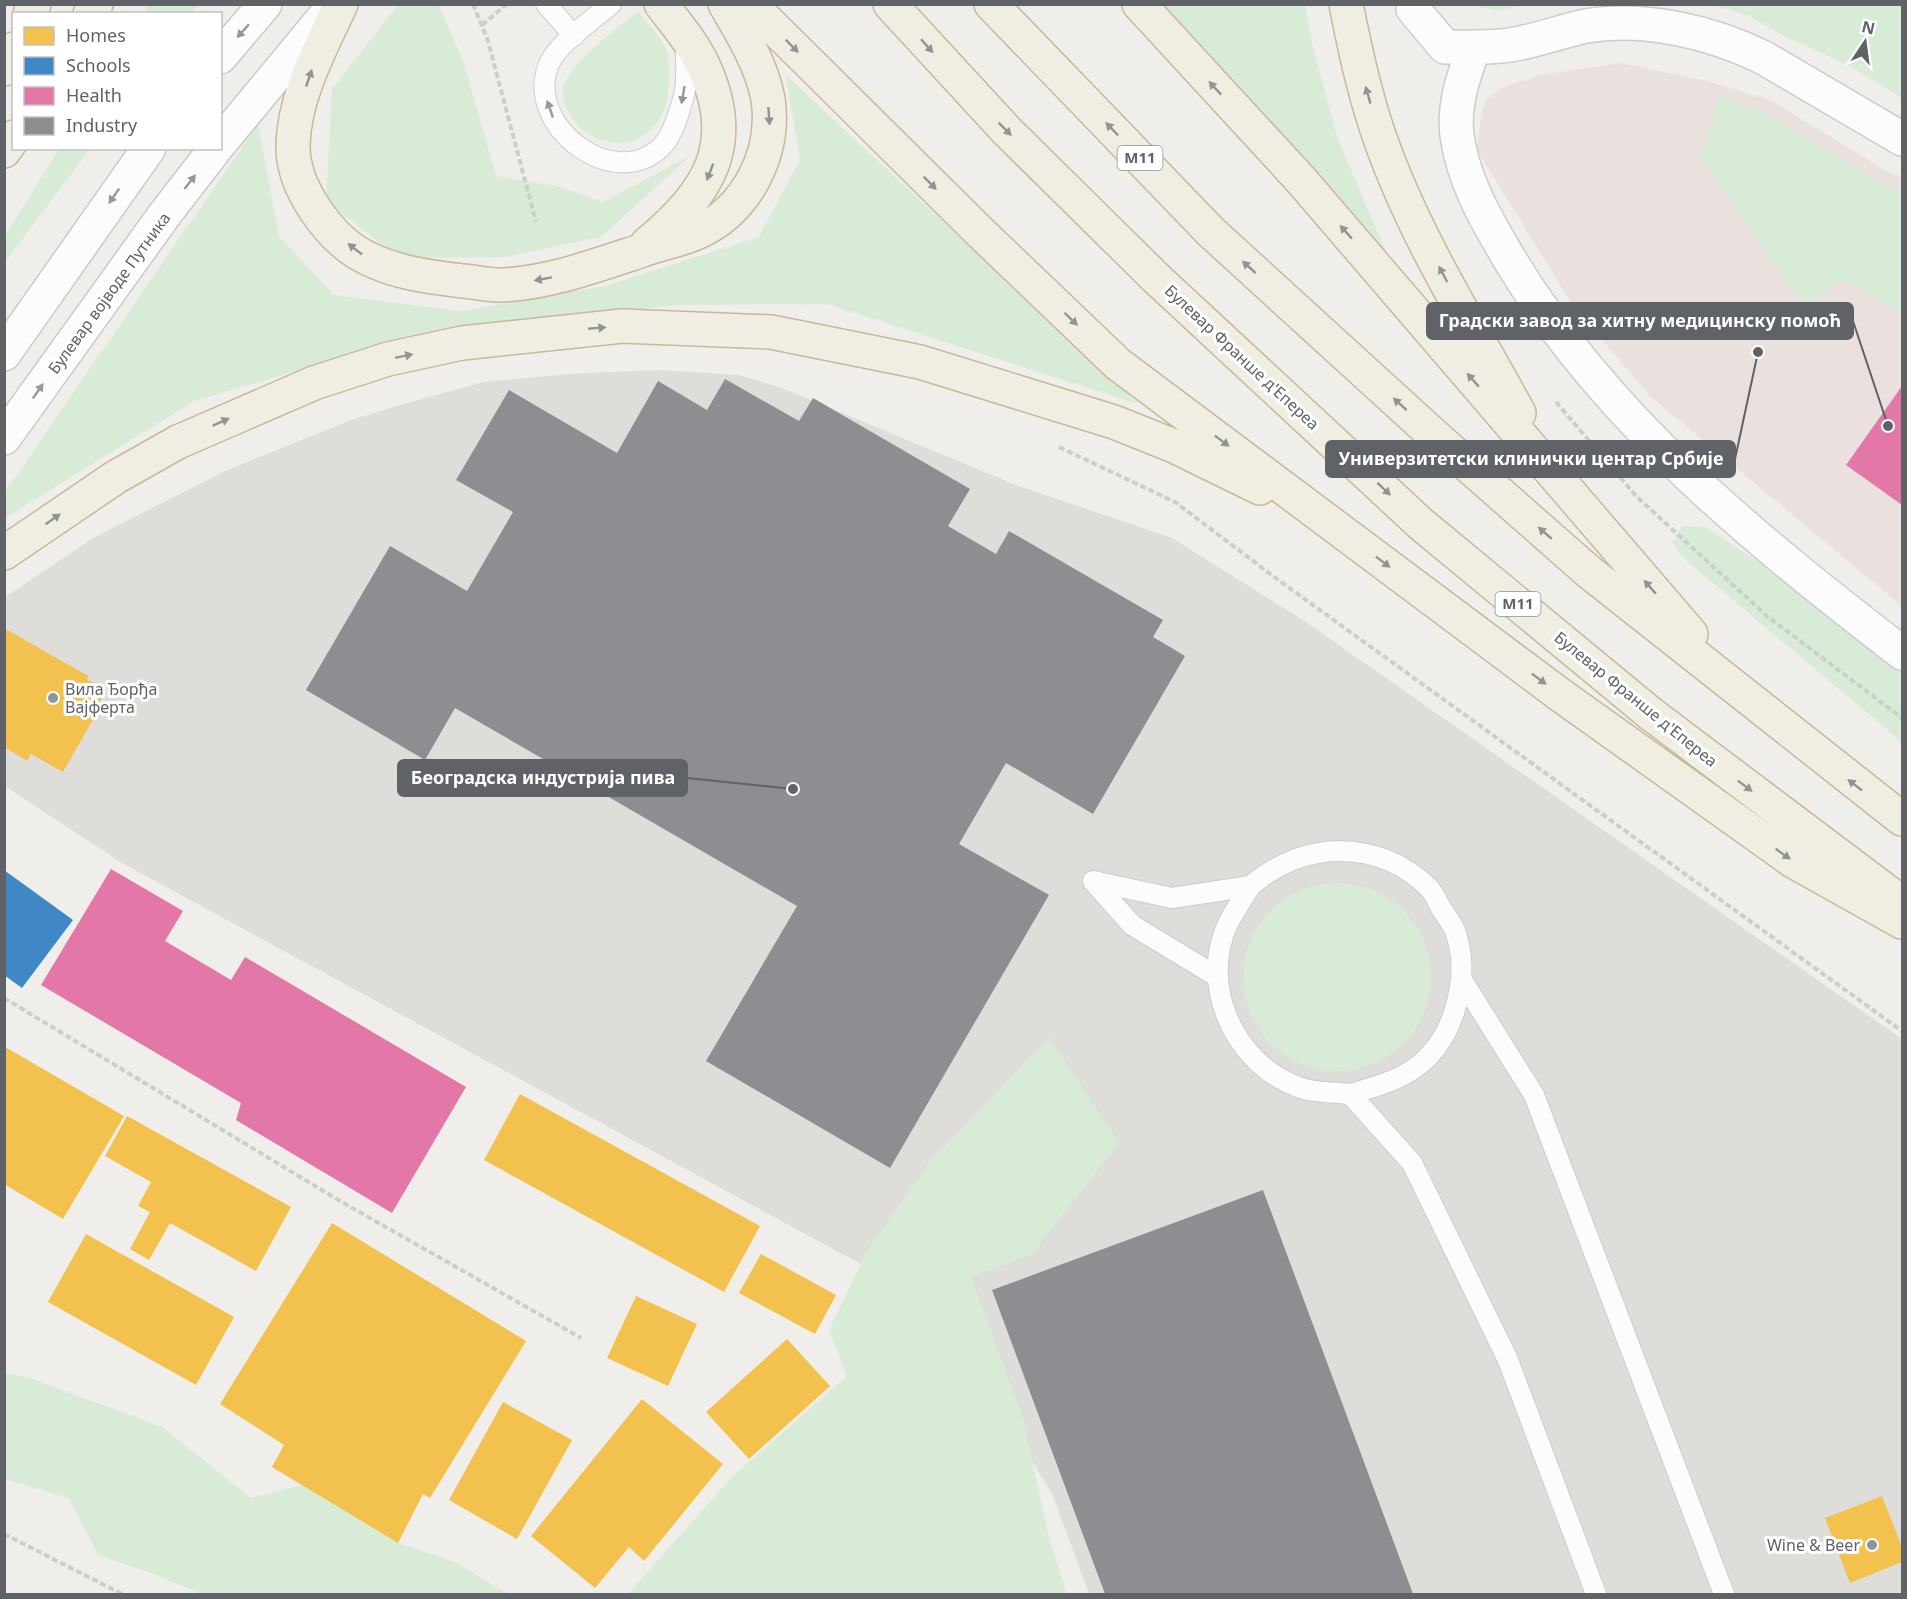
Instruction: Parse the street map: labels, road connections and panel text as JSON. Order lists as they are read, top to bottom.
{
  "streets": {
    "highway": ["M11", "Булевар Франше д'Епереа"],
    "street": ["Булевар војводе Путника"]
  },
  "places": [
    "Универзитетски клинички центар Србије",
    "Градски завод за хитну медицинску помоћ",
    "Вила Ђорђа Вајферта",
    "Београдска индустрија пива",
    "Wine & Beer"
  ],
  "legend": [
    "Homes",
    "Schools",
    "Health",
    "Industry"
  ],
  "north": "top"
}
